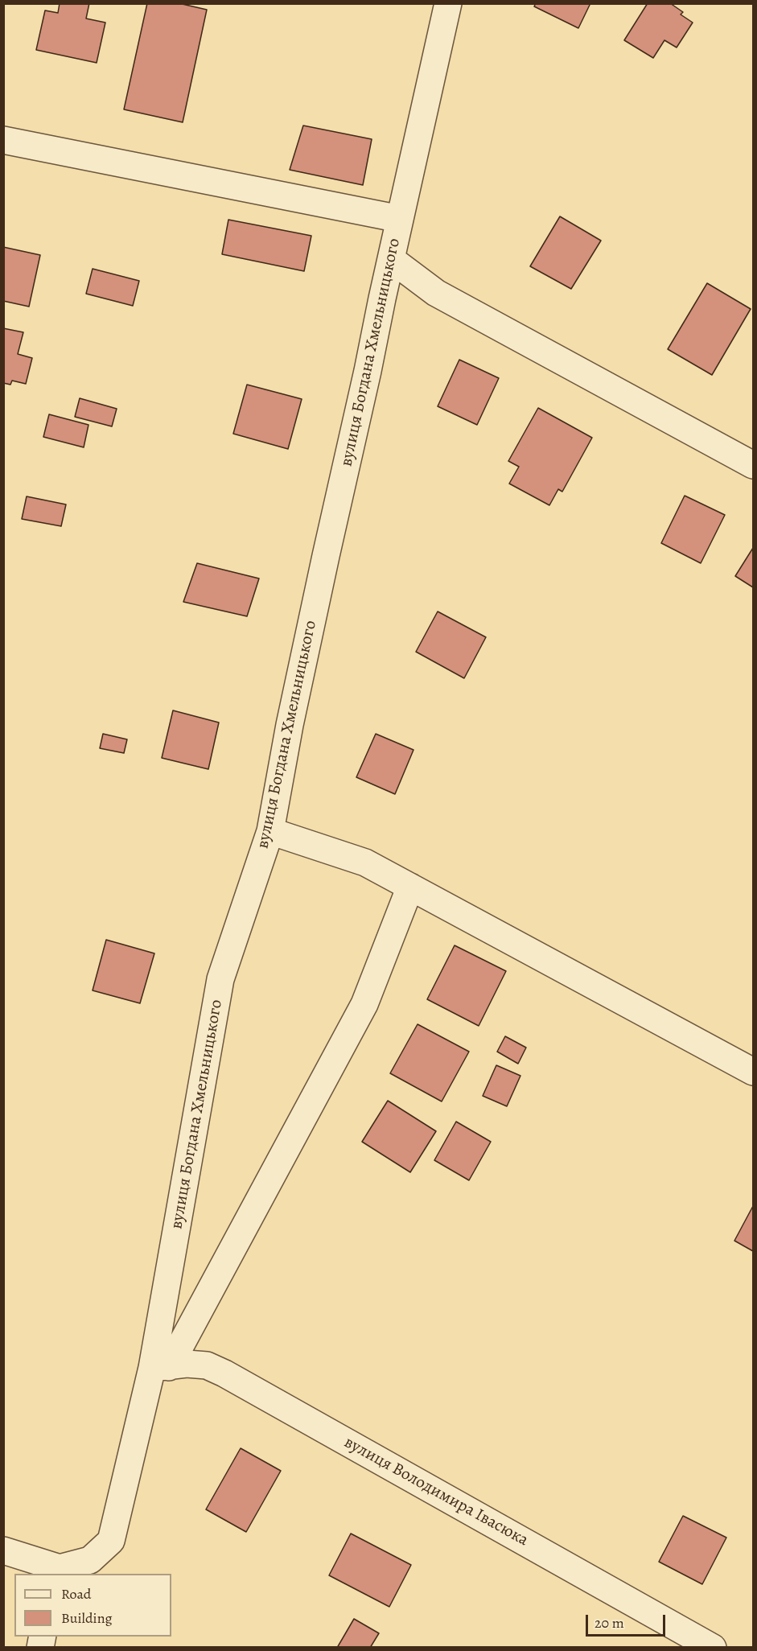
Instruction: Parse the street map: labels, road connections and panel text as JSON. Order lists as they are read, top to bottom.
{
  "streets": {
    "street": ["вулиця Богдана Хмельницького", "вулиця Володимира Івасюка"]
  },
  "crossings": [
    ["вулиця Богдана Хмельницького", "вулиця Володимира Івасюка"]
  ],
  "legend": ["Road", "Building"],
  "scale_bar": "20 m"
}
